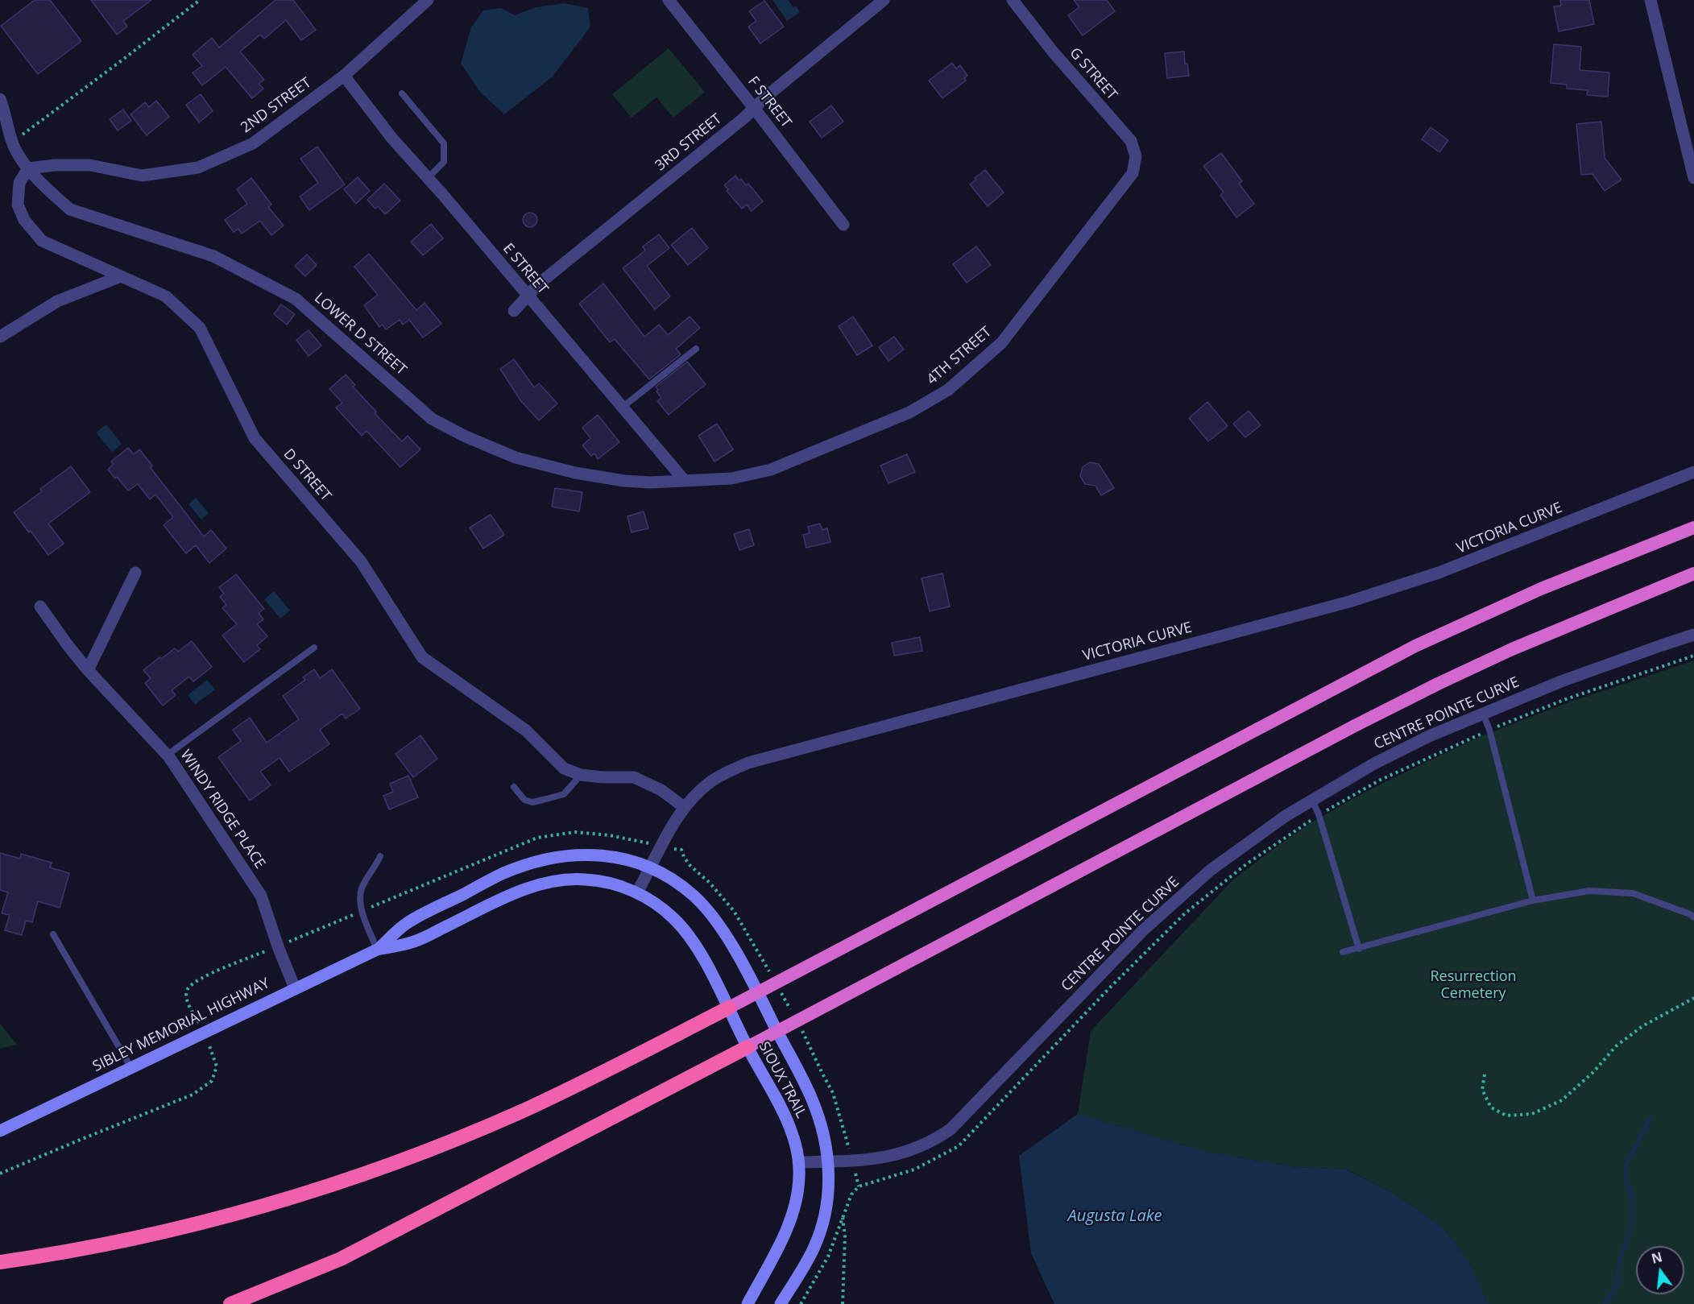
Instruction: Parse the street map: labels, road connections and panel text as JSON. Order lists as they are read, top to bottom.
{
  "streets": {
    "main road": ["SIBLEY MEMORIAL HIGHWAY", "SIOUX TRAIL"],
    "street": [
      "G STREET",
      "F STREET",
      "2ND STREET",
      "3RD STREET",
      "E STREET",
      "LOWER D STREET",
      "4TH STREET",
      "D STREET",
      "VICTORIA CURVE",
      "CENTRE POINTE CURVE",
      "WINDY RIDGE PLACE"
    ]
  },
  "crossings": [
    ["G STREET", "4TH STREET"],
    ["F STREET", "3RD STREET"],
    ["2ND STREET", "E STREET"],
    ["2ND STREET", "LOWER D STREET"],
    ["2ND STREET", "D STREET"],
    ["3RD STREET", "E STREET"],
    ["E STREET", "LOWER D STREET"],
    ["E STREET", "4TH STREET"],
    ["LOWER D STREET", "4TH STREET"],
    ["LOWER D STREET", "D STREET"],
    ["D STREET", "VICTORIA CURVE"],
    ["VICTORIA CURVE", "SIOUX TRAIL"],
    ["CENTRE POINTE CURVE", "SIOUX TRAIL"],
    ["WINDY RIDGE PLACE", "SIBLEY MEMORIAL HIGHWAY"],
    ["SIBLEY MEMORIAL HIGHWAY", "SIOUX TRAIL"]
  ],
  "water": ["Augusta Lake"],
  "parks": ["Resurrection Cemetery"],
  "north": "top"
}
